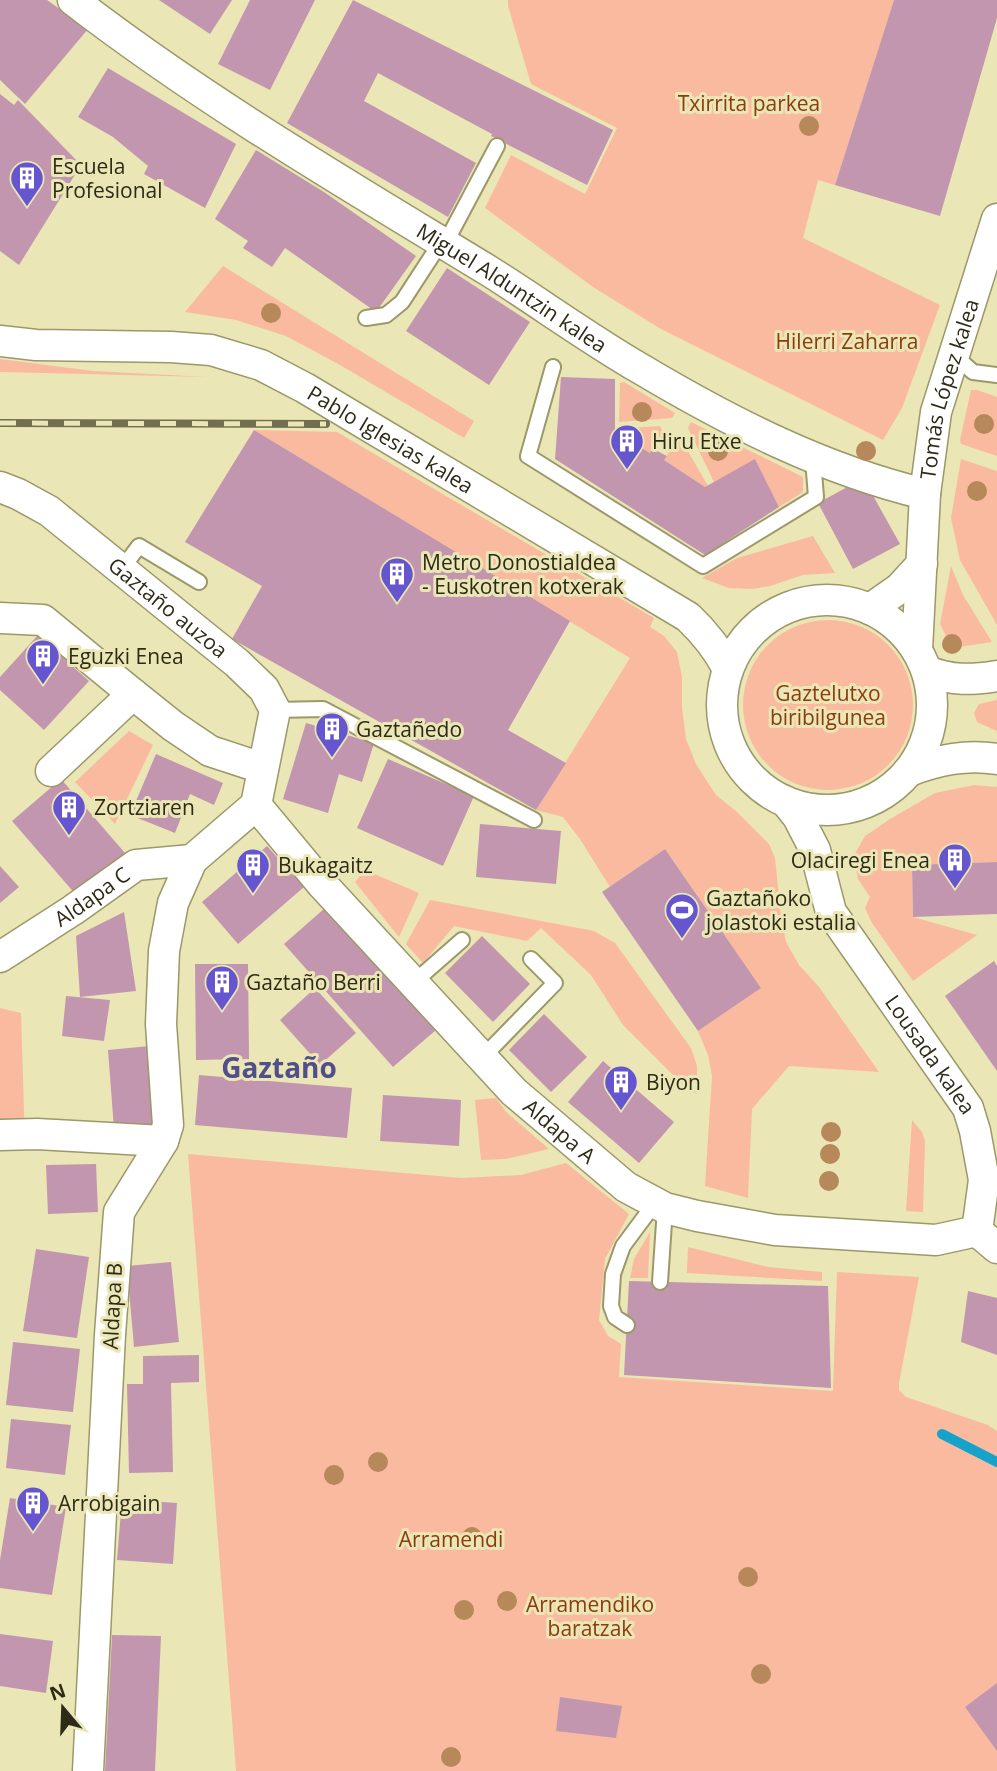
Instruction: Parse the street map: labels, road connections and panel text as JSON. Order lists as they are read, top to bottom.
{
  "streets": {
    "street": [
      "Miguel Alduntzin kalea",
      "Tomás López kalea",
      "Pablo Iglesias kalea",
      "Gaztaño auzoa",
      "Aldapa C",
      "Lousada kalea",
      "Aldapa A",
      "Aldapa B"
    ]
  },
  "crossings": [
    ["Miguel Alduntzin kalea", "Tomás López kalea"],
    ["Tomás López kalea", "Pablo Iglesias kalea"],
    ["Tomás López kalea", "Lousada kalea"],
    ["Pablo Iglesias kalea", "Lousada kalea"],
    ["Aldapa C", "Aldapa B"],
    ["Lousada kalea", "Aldapa A"]
  ],
  "districts": ["Gaztaño"],
  "parks": [
    "Txirrita parkea",
    "Hilerri Zaharra",
    "Gaztelutxo biribilgunea",
    "Arramendi",
    "Arramendiko baratzak"
  ],
  "places": {
    "building": [
      "Escuela Profesional",
      "Hiru Etxe",
      "Metro Donostialdea - Euskotren kotxerak",
      "Eguzki Enea",
      "Gaztañedo",
      "Zortziaren",
      "Olaciregi Enea",
      "Bukagaitz",
      "Gaztaño Berri",
      "Biyon",
      "Arrobigain"
    ],
    "sports": ["Gaztañoko jolastoki estalia"]
  },
  "north": "top"
}
